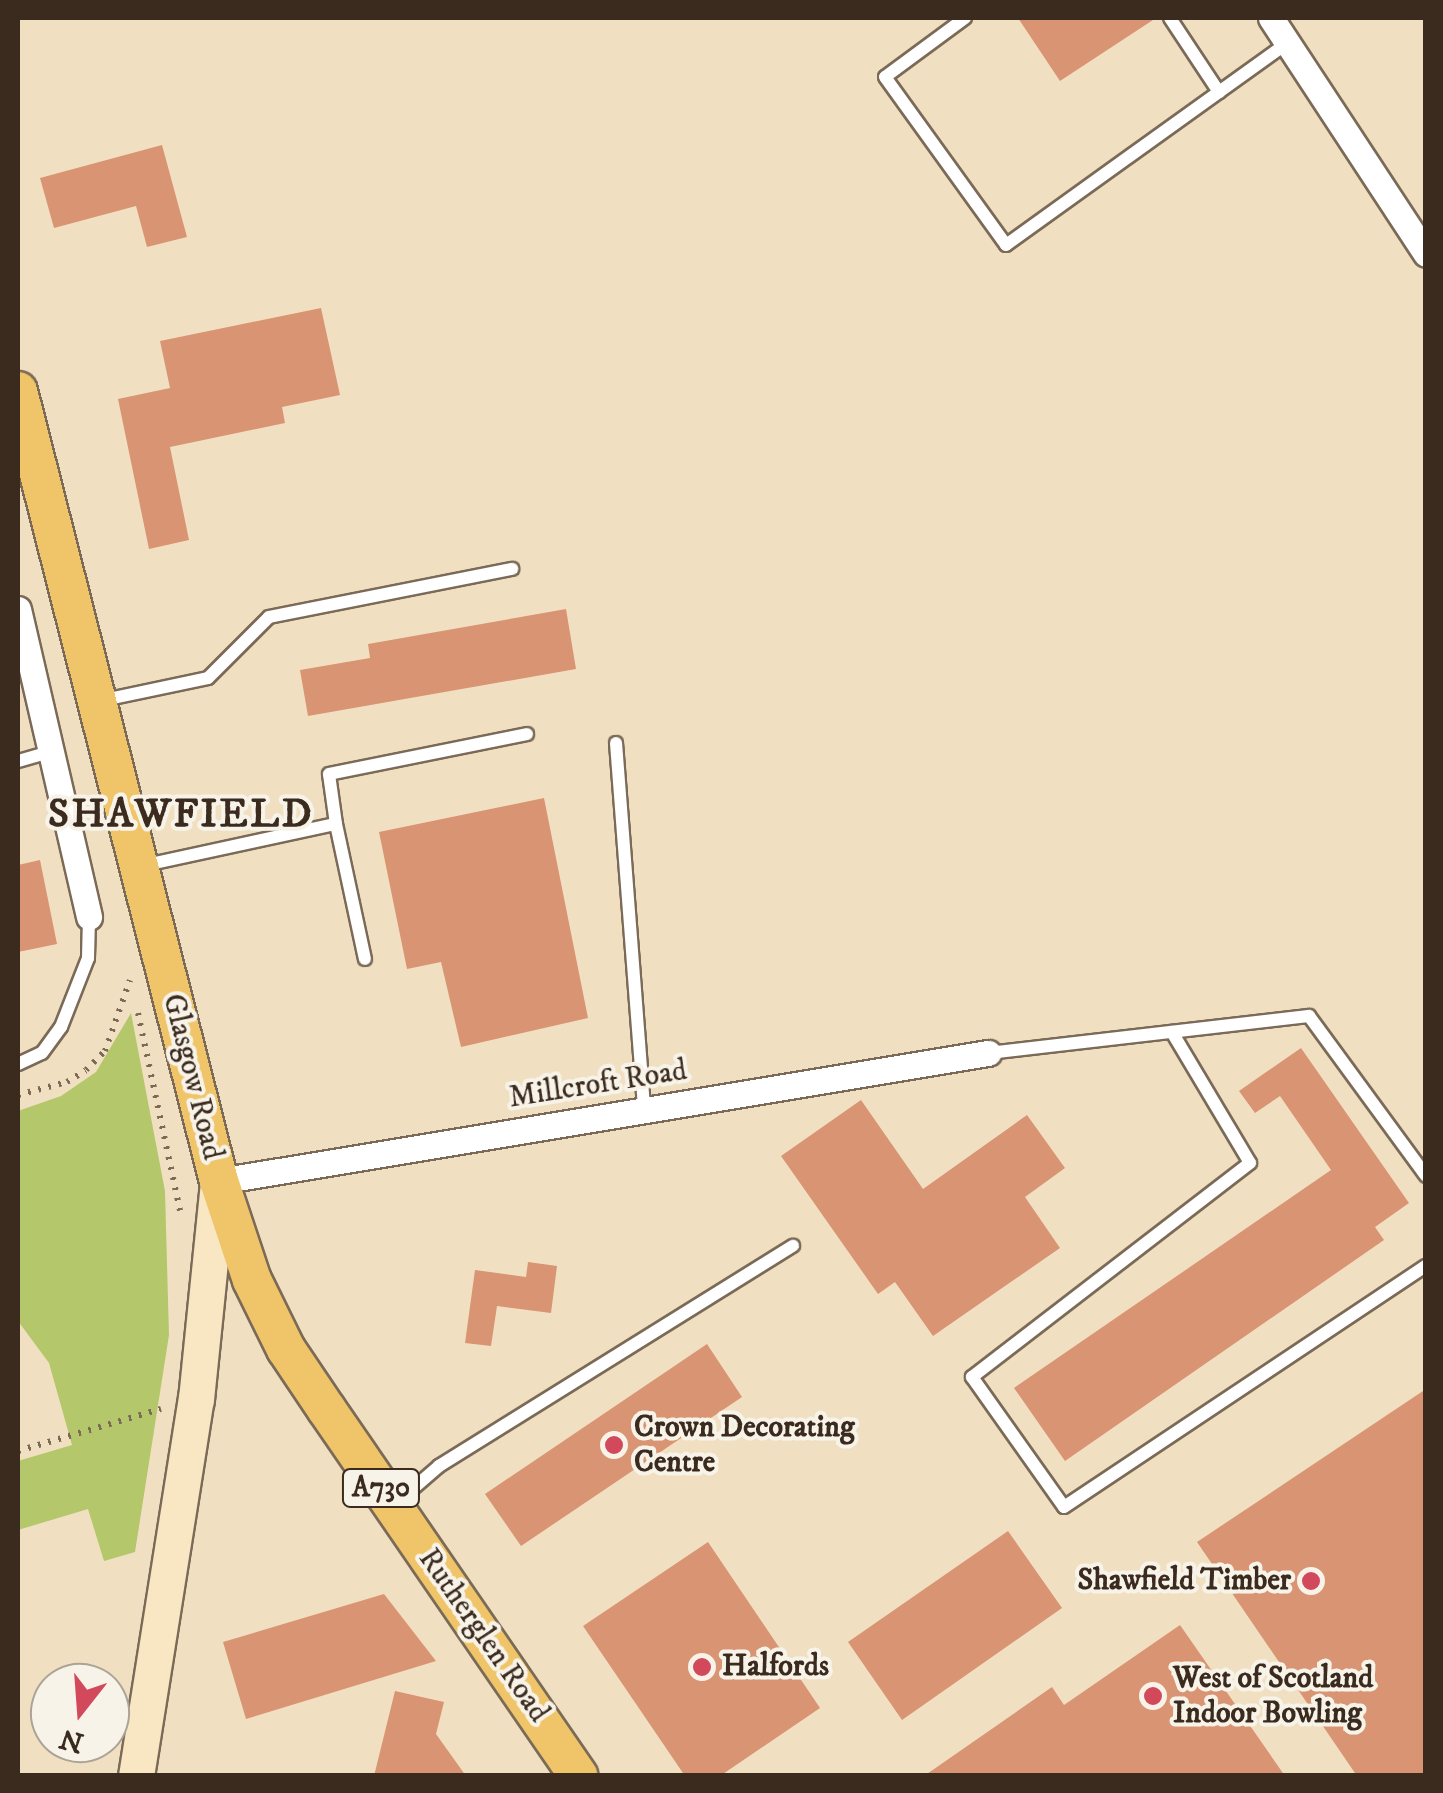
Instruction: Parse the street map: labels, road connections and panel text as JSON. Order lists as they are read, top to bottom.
{
  "streets": {
    "main road": ["Glasgow Road", "A730", "Rutherglen Road"],
    "street": ["Millcroft Road"]
  },
  "crossings": [
    ["Glasgow Road", "Millcroft Road"],
    ["Glasgow Road", "Rutherglen Road"],
    ["Millcroft Road", "Rutherglen Road"]
  ],
  "districts": ["SHAWFIELD"],
  "places": [
    "Crown Decorating Centre",
    "Shawfield Timber",
    "Halfords",
    "West of Scotland Indoor Bowling"
  ],
  "north": "bottom"
}
